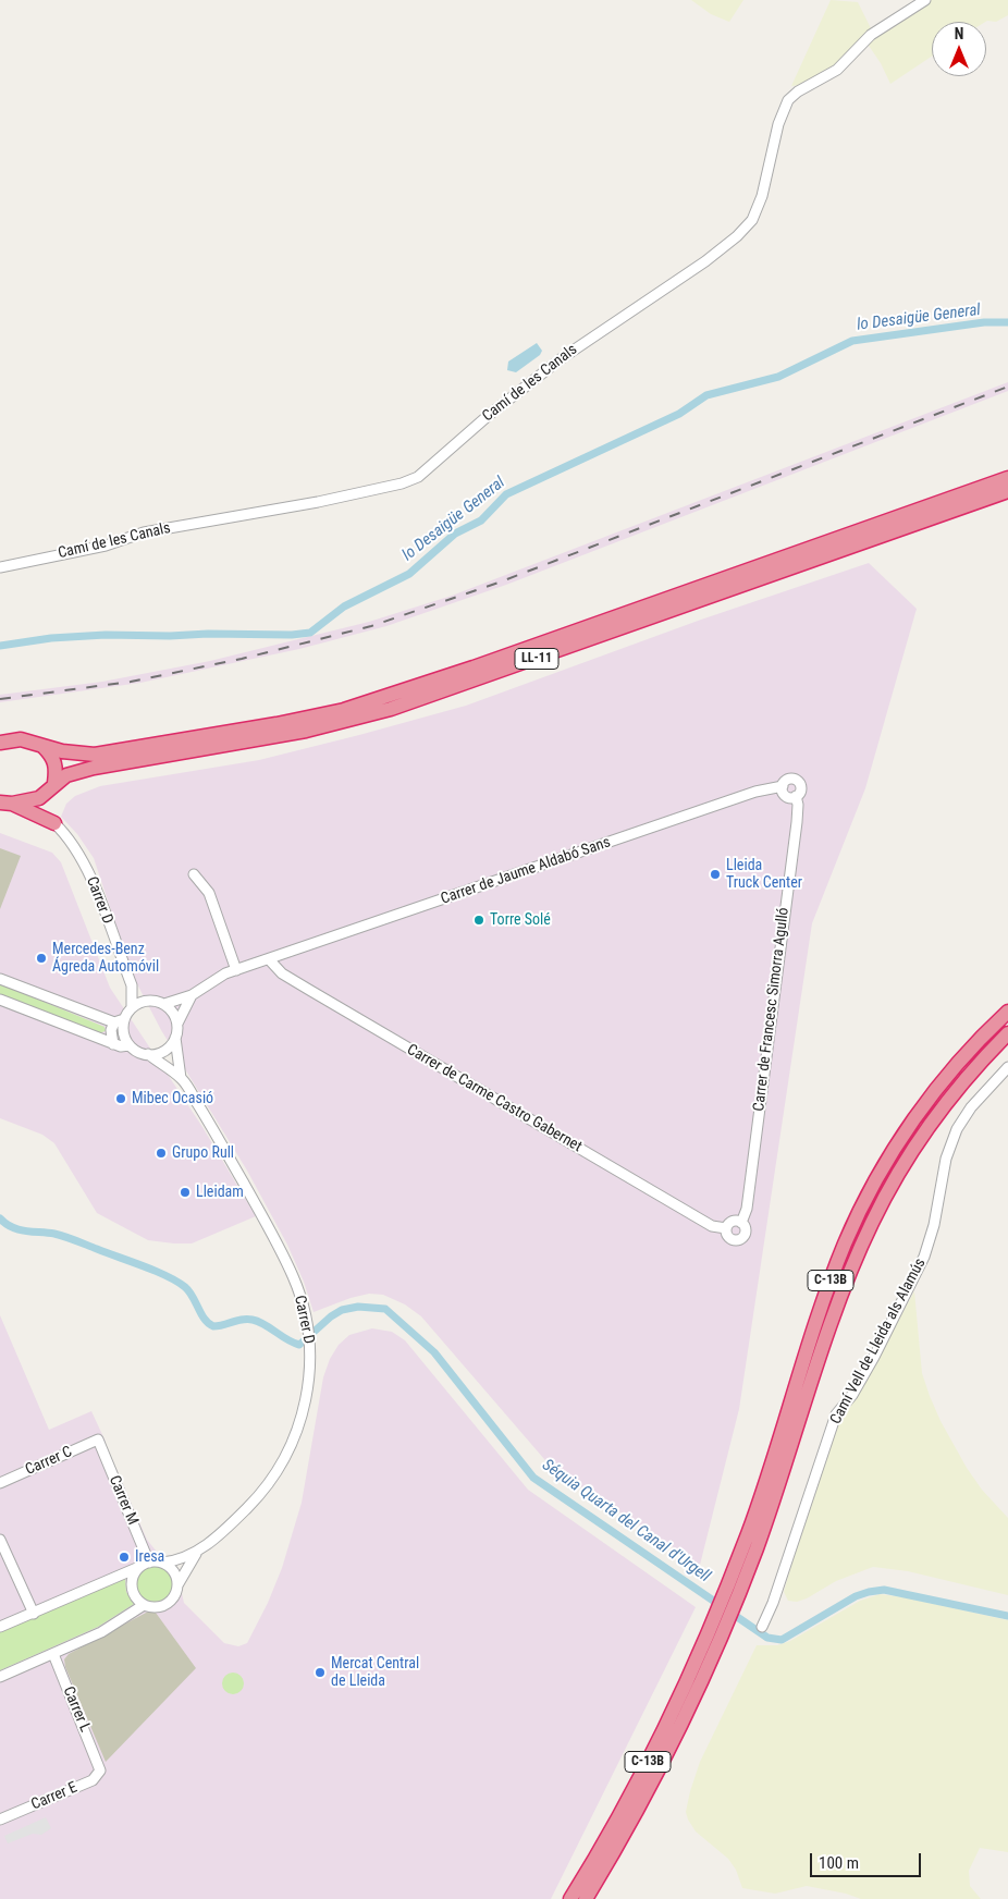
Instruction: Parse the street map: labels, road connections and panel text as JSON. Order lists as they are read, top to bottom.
{
  "streets": {
    "highway": ["LL-11", "C-13B"],
    "street": [
      "Camí de les Canals",
      "Carrer de Jaume Aldabó Sans",
      "Carrer D",
      "Carrer de Francesc Simorra Agulló",
      "Carrer de Carme Castro Gabernet",
      "Camí Vell de Lleida als Alamús",
      "Carrer C",
      "Carrer M",
      "Carrer L",
      "Carrer E"
    ]
  },
  "crossings": [
    ["Carrer de Jaume Aldabó Sans", "Carrer de Francesc Simorra Agulló"],
    ["Carrer de Jaume Aldabó Sans", "Carrer de Carme Castro Gabernet"],
    ["Carrer D", "Carrer M"],
    ["Carrer de Francesc Simorra Agulló", "Carrer de Carme Castro Gabernet"],
    ["Carrer C", "Carrer M"],
    ["Carrer L", "Carrer E"]
  ],
  "water": ["lo Desaigüe General", "Séquia Quarta del Canal d'Urgell"],
  "places": [
    "Lleida Truck Center",
    "Torre Solé",
    "Mercedes-Benz Ágreda Automóvil",
    "Mibec Ocasió",
    "Grupo Rull",
    "Lleidam",
    "Iresa",
    "Mercat Central de Lleida"
  ],
  "scale_bar": "100 m",
  "north": "top"
}
